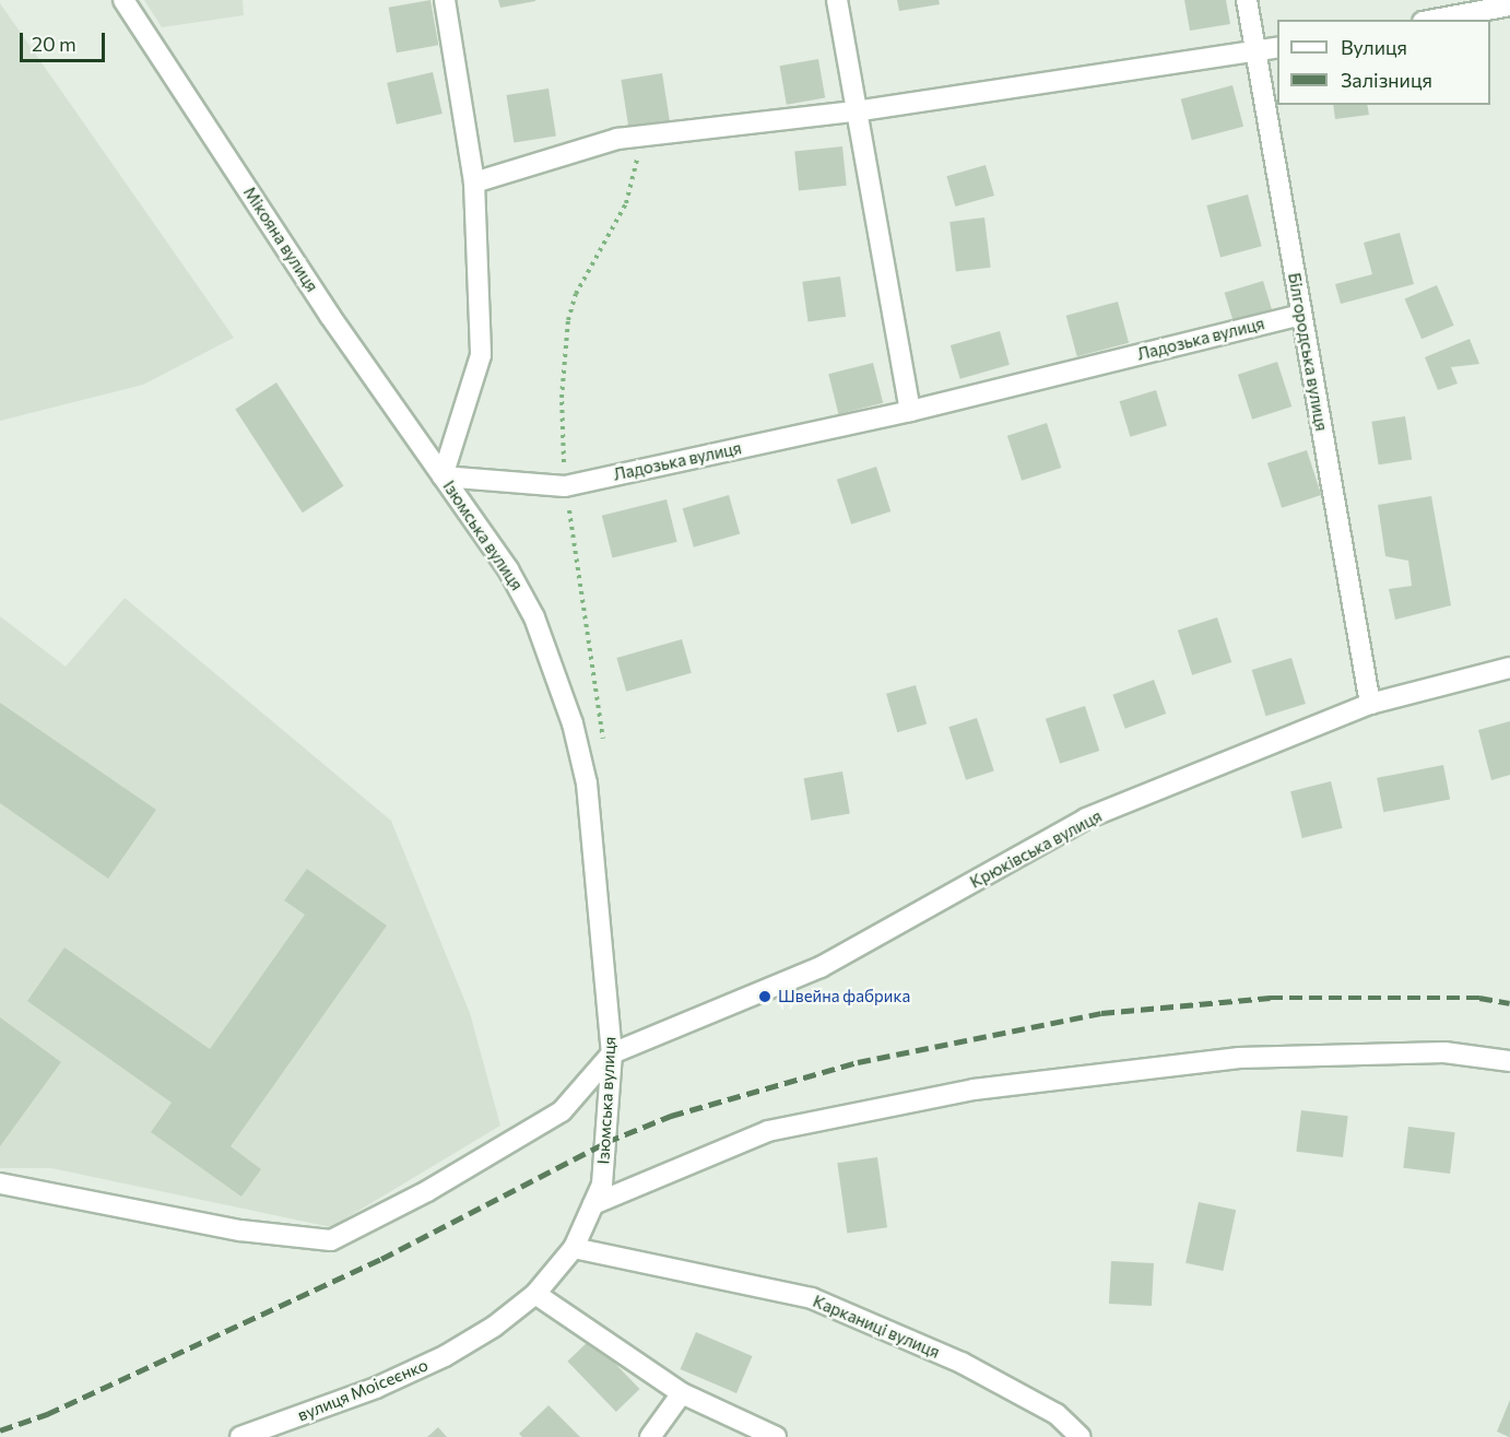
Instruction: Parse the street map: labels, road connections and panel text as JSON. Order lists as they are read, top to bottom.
{
  "streets": {
    "street": [
      "Мікояна вулиця",
      "Ладозька вулиця",
      "Білгородська вулиця",
      "Ізюмська вулиця",
      "Крюківська вулиця",
      "Карканиці вулиця",
      "вулиця Моісеєнко"
    ]
  },
  "crossings": [
    ["Мікояна вулиця", "Ладозька вулиця"],
    ["Мікояна вулиця", "Ізюмська вулиця"],
    ["Ладозька вулиця", "Білгородська вулиця"],
    ["Ладозька вулиця", "Ізюмська вулиця"],
    ["Білгородська вулиця", "Крюківська вулиця"],
    ["Ізюмська вулиця", "Крюківська вулиця"],
    ["Ізюмська вулиця", "вулиця Моісеєнко"],
    ["Карканиці вулиця", "вулиця Моісеєнко"]
  ],
  "places": ["Швейна фабрика"],
  "legend": ["Вулиця", "Залізниця"],
  "scale_bar": "20 m"
}
